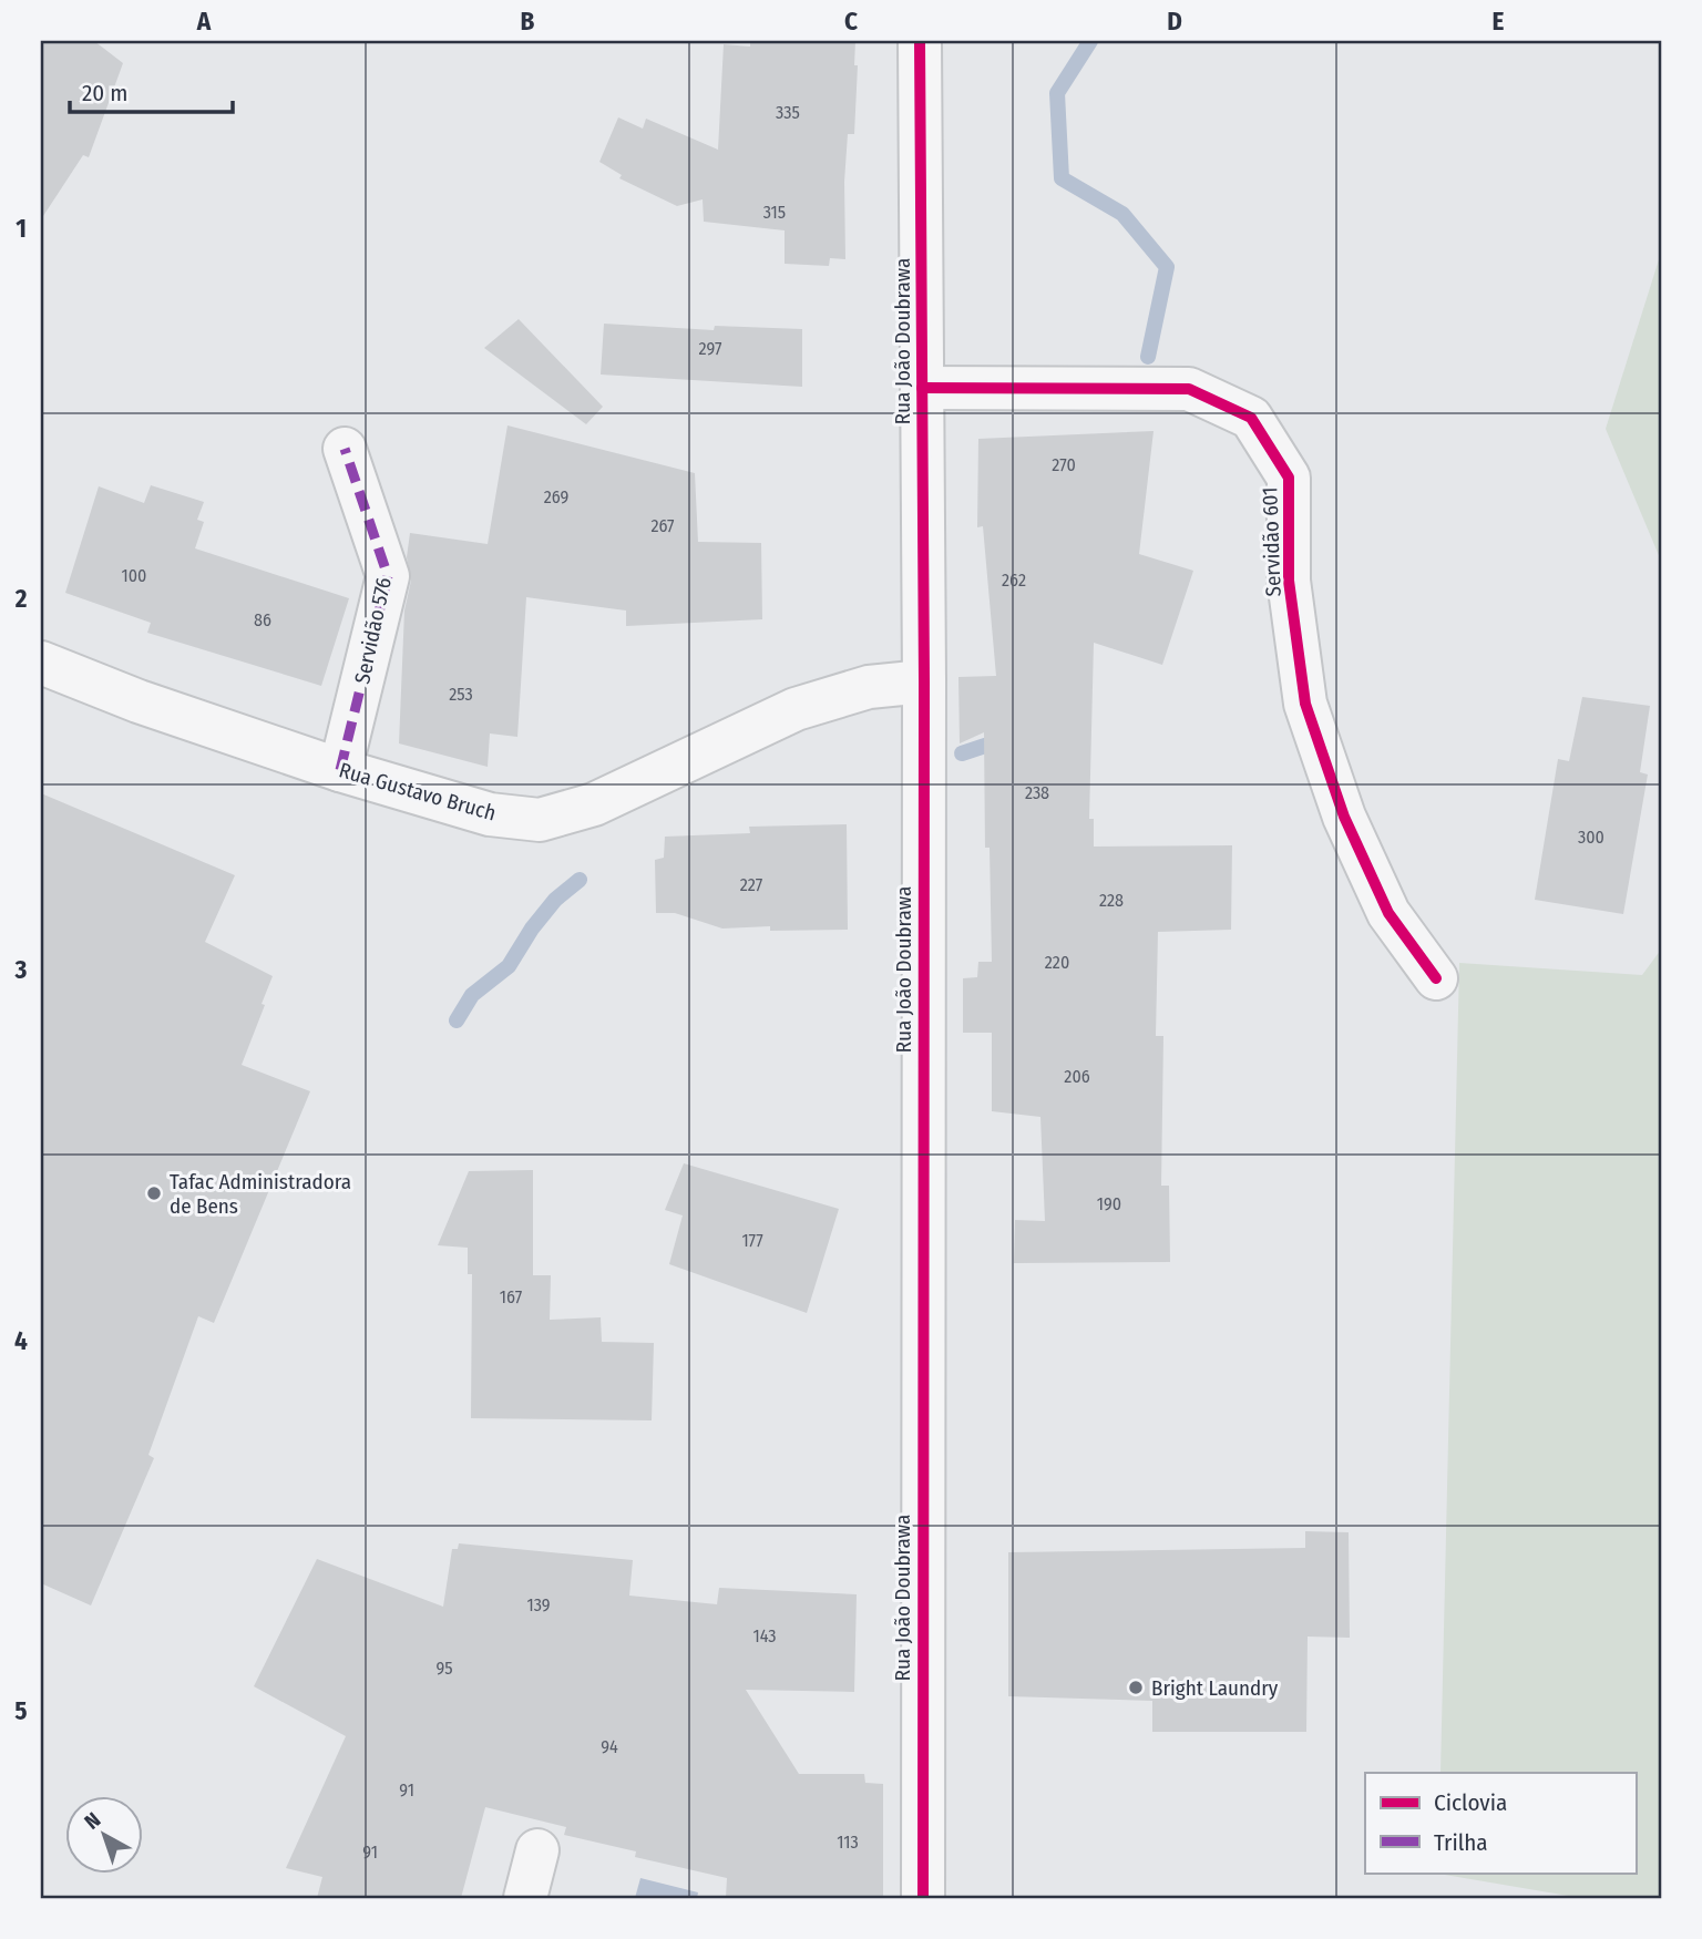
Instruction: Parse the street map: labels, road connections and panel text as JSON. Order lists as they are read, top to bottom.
{
  "streets": {
    "street": [
      "Rua João Doubrawa",
      "Servidão 601",
      "Servidão 576",
      "Rua Gustavo Bruch"
    ]
  },
  "crossings": [
    ["Rua João Doubrawa", "Servidão 601"],
    ["Rua João Doubrawa", "Rua Gustavo Bruch"],
    ["Servidão 576", "Rua Gustavo Bruch"]
  ],
  "places": ["Tafac Administradora de Bens", "Bright Laundry"],
  "house_numbers": [
    "335",
    "315",
    "297",
    "270",
    "269",
    "267",
    "100",
    "262",
    "86",
    "253",
    "238",
    "300",
    "227",
    "228",
    "220",
    "206",
    "190",
    "177",
    "167",
    "139",
    "143",
    "95",
    "94",
    "91",
    "113",
    "91"
  ],
  "legend": ["Ciclovia", "Trilha"],
  "scale_bar": "20 m",
  "north": "top left",
  "grid": {
    "columns": [
      "A",
      "B",
      "C",
      "D",
      "E"
    ],
    "rows": [
      "1",
      "2",
      "3",
      "4",
      "5"
    ]
  }
}
